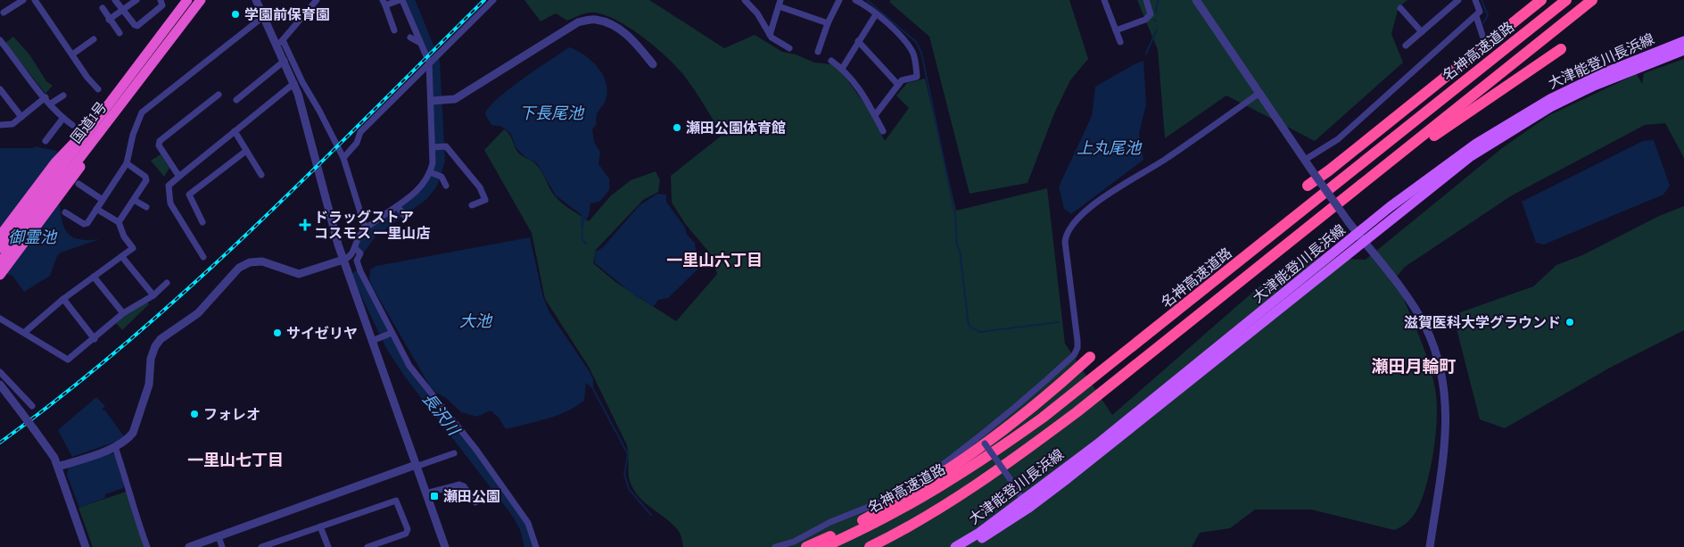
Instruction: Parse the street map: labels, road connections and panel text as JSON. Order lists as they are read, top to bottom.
{
  "streets": {
    "highway": ["名神高速道路", "国道1号"],
    "main road": ["大津能登川長浜線"]
  },
  "districts": ["一里山六丁目", "瀬田月輪町", "一里山七丁目"],
  "water": [
    "下長尾池",
    "上丸尾池",
    "御霊池",
    "大池",
    "長沢川"
  ],
  "places": {
    "other": [
      "学園前保育園",
      "瀬田公園体育館",
      "滋賀医科大学グラウンド",
      "サイゼリヤ",
      "フォレオ"
    ],
    "health": ["ドラッグストア コスモス 一里山店"],
    "transit": ["瀬田公園"]
  }
}
